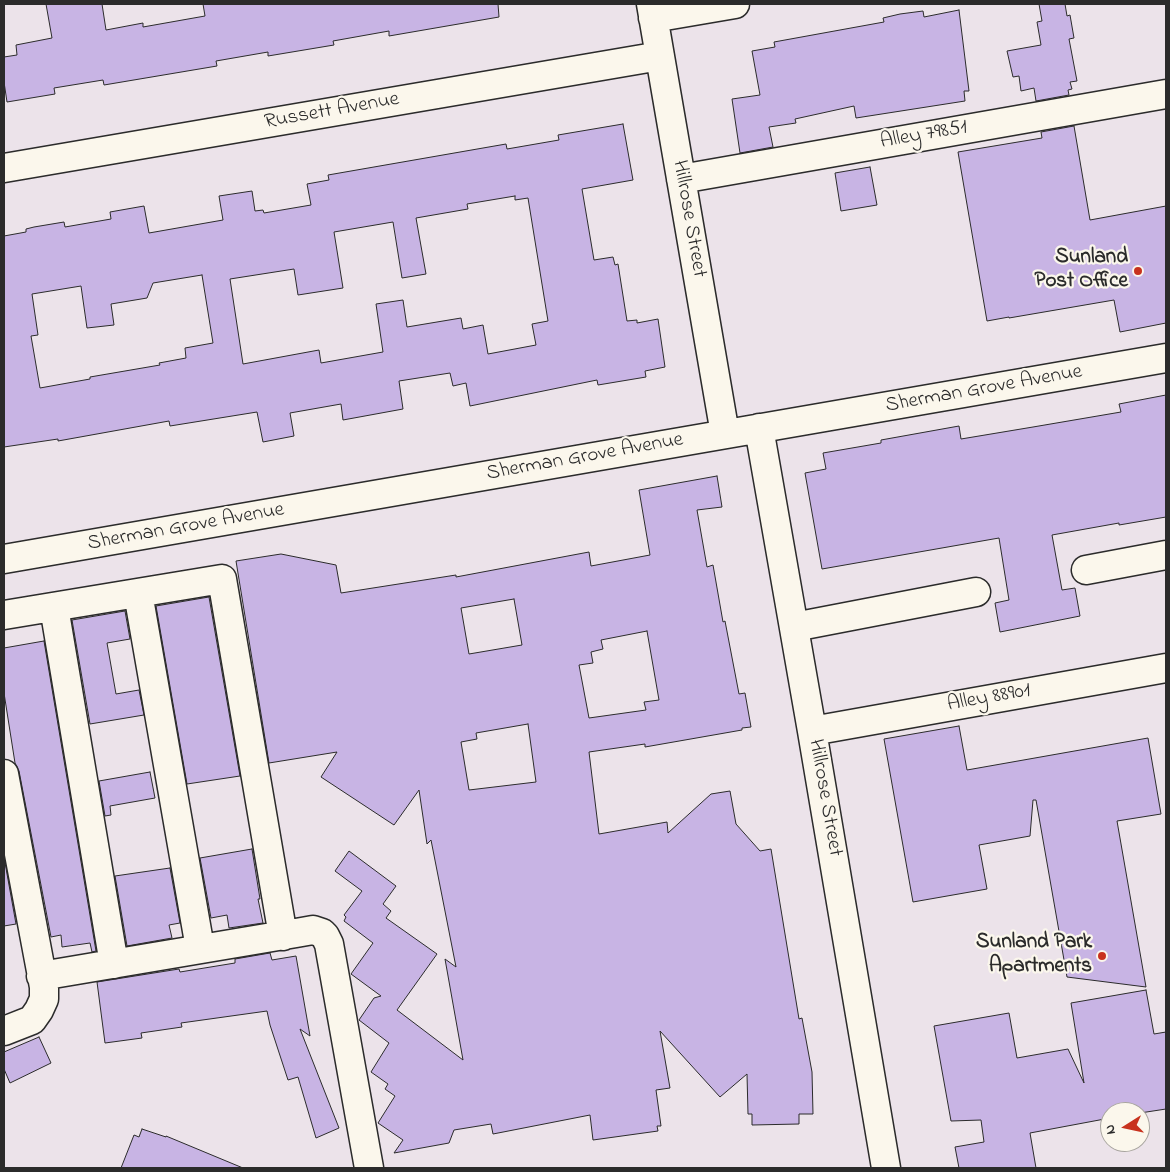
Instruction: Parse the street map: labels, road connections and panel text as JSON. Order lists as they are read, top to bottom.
{
  "streets": {
    "street": [
      "Russett Avenue",
      "Alley 79851",
      "Hillrose Street",
      "Sherman Grove Avenue",
      "Alley 88901"
    ]
  },
  "crossings": [
    ["Russett Avenue", "Hillrose Street"],
    ["Alley 79851", "Hillrose Street"],
    ["Hillrose Street", "Sherman Grove Avenue"],
    ["Hillrose Street", "Alley 88901"]
  ],
  "places": ["Sunland Post Office", "Sunland Park Apartments"],
  "north": "left"
}
